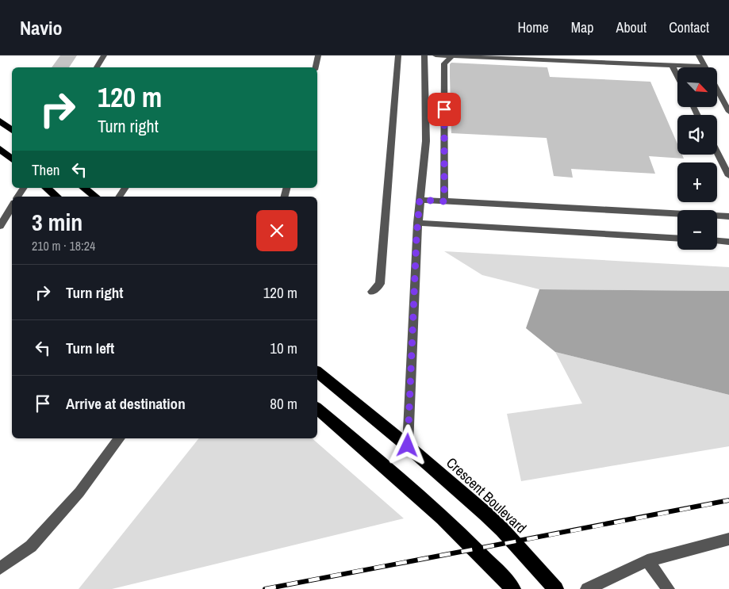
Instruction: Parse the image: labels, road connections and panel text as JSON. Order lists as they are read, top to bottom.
{
  "streets": {
    "highway": ["Crescent Boulevard"]
  },
  "north": "bottom right",
  "page": {
    "header": "Navio",
    "nav": [
      "Home",
      "Map",
      "About",
      "Contact"
    ],
    "map_buttons": ["+", "−"],
    "turn": ["120 m", "Turn right"],
    "then": "Then",
    "heading": ["3 min", "210 m · 18:24"],
    "list": [
      {
        "name": "Turn right",
        "value": "120 m"
      },
      {
        "name": "Turn left",
        "value": "10 m"
      },
      {
        "name": "Arrive at destination",
        "value": "80 m"
      }
    ]
  }
}
